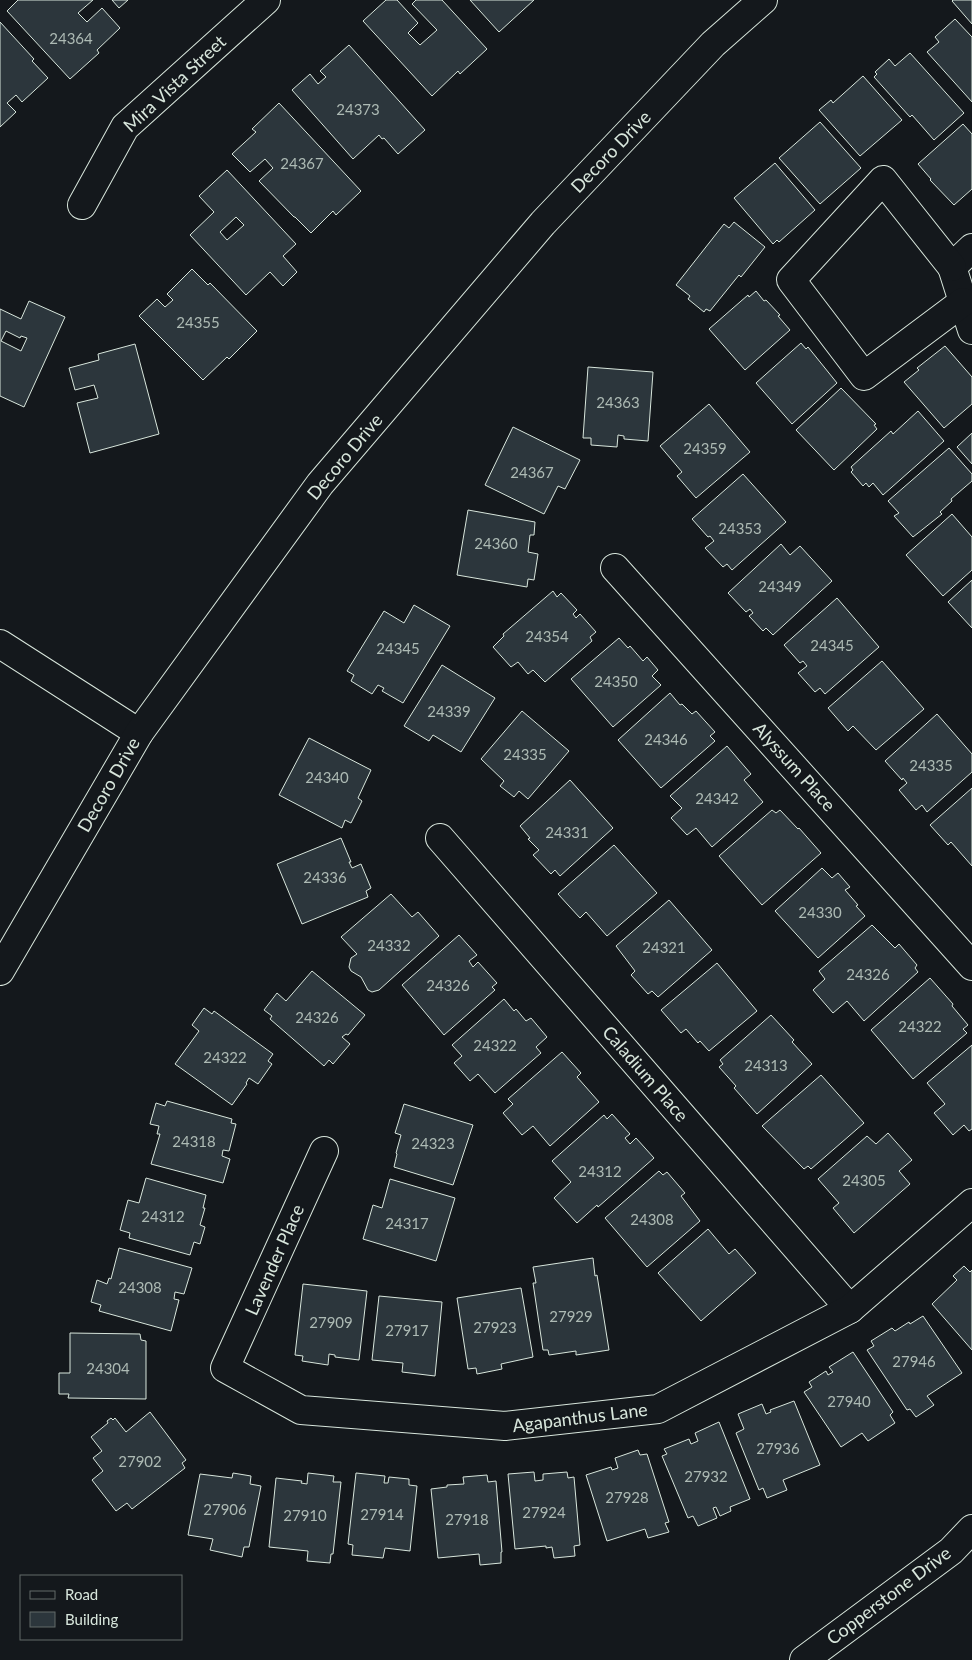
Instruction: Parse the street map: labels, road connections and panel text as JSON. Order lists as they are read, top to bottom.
{
  "streets": {
    "street": [
      "Mira Vista Street",
      "Decoro Drive",
      "Alyssum Place",
      "Caladium Place",
      "Lavender Place",
      "Agapanthus Lane",
      "Copperstone Drive"
    ]
  },
  "crossings": [
    ["Caladium Place", "Agapanthus Lane"],
    ["Lavender Place", "Agapanthus Lane"]
  ],
  "house_numbers": [
    "24364",
    "24373",
    "24367",
    "24355",
    "24363",
    "24359",
    "24367",
    "24353",
    "24360",
    "24349",
    "24354",
    "24345",
    "24345",
    "24350",
    "24339",
    "24346",
    "24335",
    "24335",
    "24340",
    "24342",
    "24331",
    "24336",
    "24330",
    "24332",
    "24321",
    "24326",
    "24326",
    "24326",
    "24322",
    "24322",
    "24322",
    "24313",
    "24318",
    "24323",
    "24312",
    "24305",
    "24312",
    "24308",
    "24317",
    "24308",
    "27929",
    "27909",
    "27923",
    "27917",
    "27946",
    "24304",
    "27940",
    "27936",
    "27902",
    "27932",
    "27928",
    "27906",
    "27924",
    "27914",
    "27910",
    "27918"
  ],
  "legend": ["Road", "Building"]
}
